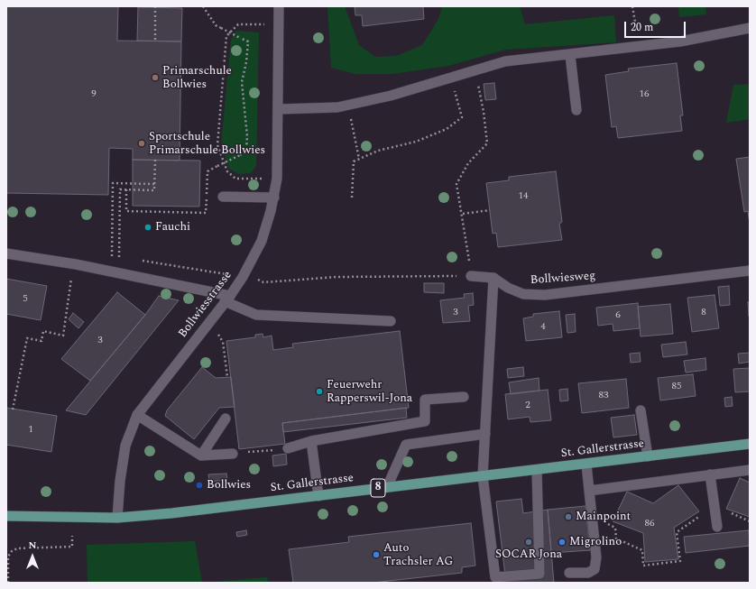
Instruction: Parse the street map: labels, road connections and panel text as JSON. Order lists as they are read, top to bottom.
{
  "streets": {
    "main road": ["St. Gallerstrasse", "8"],
    "street": ["Bollwiesweg", "Bollwiesstrasse"]
  },
  "crossings": [
    ["Bollwiesstrasse", "St. Gallerstrasse"]
  ],
  "places": [
    "Primarschule Bollwies",
    "Sportschule Primarschule Bollwies",
    "Fauchi",
    "Feuerwehr Rapperswil-Jona",
    "Bollwies",
    "Mainpoint",
    "SOCAR Jona",
    "Migrolino",
    "Auto Trachsler AG"
  ],
  "house_numbers": [
    "9",
    "16",
    "14",
    "5",
    "3",
    "8",
    "6",
    "4",
    "3",
    "85",
    "83",
    "2",
    "1",
    "86"
  ],
  "scale_bar": "20 m",
  "north": "top"
}
